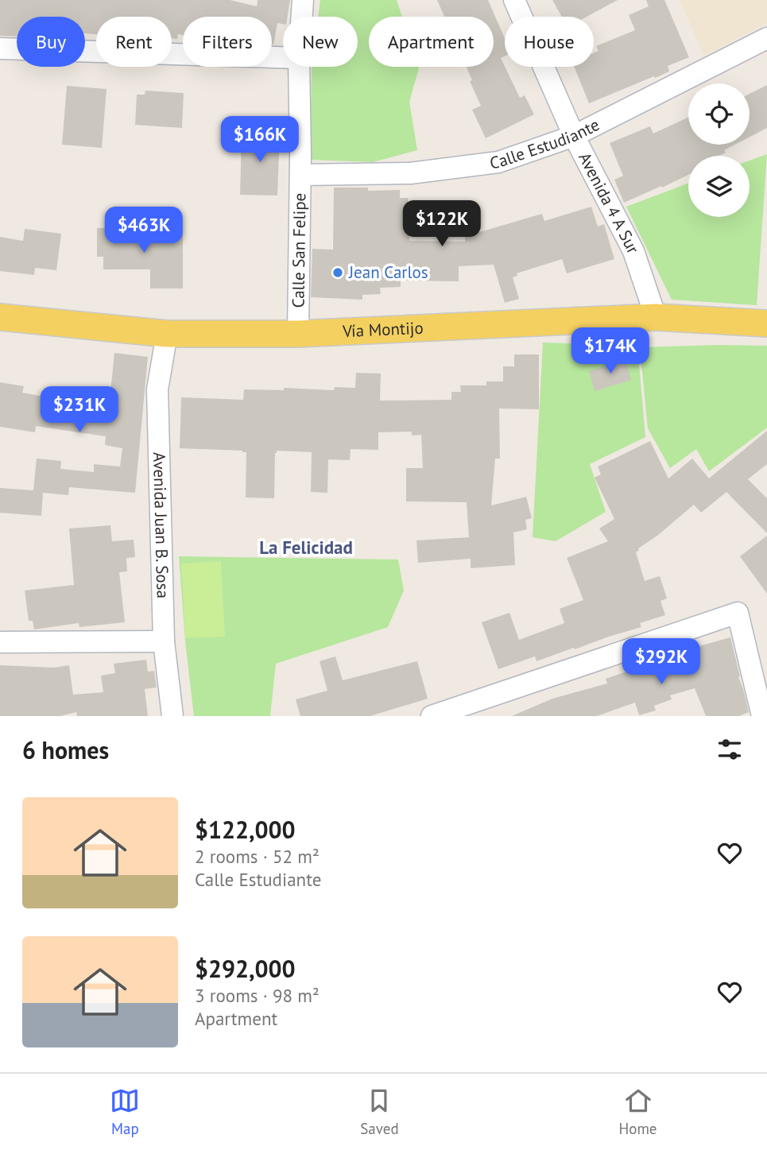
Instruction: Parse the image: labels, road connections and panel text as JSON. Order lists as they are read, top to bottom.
{
  "streets": {
    "main road": ["Vía Montijo"],
    "street": [
      "Calle Estudiante",
      "Avenida 4 A Sur",
      "Calle San Felipe",
      "Avenida Juan B. Sosa"
    ]
  },
  "crossings": [
    ["Calle Estudiante", "Avenida 4 A Sur"],
    ["Calle Estudiante", "Calle San Felipe"],
    ["Avenida 4 A Sur", "Vía Montijo"],
    ["Calle San Felipe", "Vía Montijo"],
    ["Vía Montijo", "Avenida Juan B. Sosa"]
  ],
  "districts": ["La Felicidad"],
  "places": ["Jean Carlos"],
  "page": {
    "chip": [
      "Buy",
      "Rent",
      "Filters",
      "New",
      "Apartment",
      "House"
    ],
    "price": [
      "$166K",
      "$122K",
      "$463K",
      "$174K",
      "$231K",
      "$292K"
    ],
    "heading": "6 homes",
    "list": [
      {
        "name": "$122,000",
        "note": "2 rooms · 52 m² · Calle Estudiante"
      },
      {
        "name": "$292,000",
        "note": "3 rooms · 98 m² · Apartment"
      }
    ],
    "tabs": ["Map", "Saved", "Home"]
  }
}
